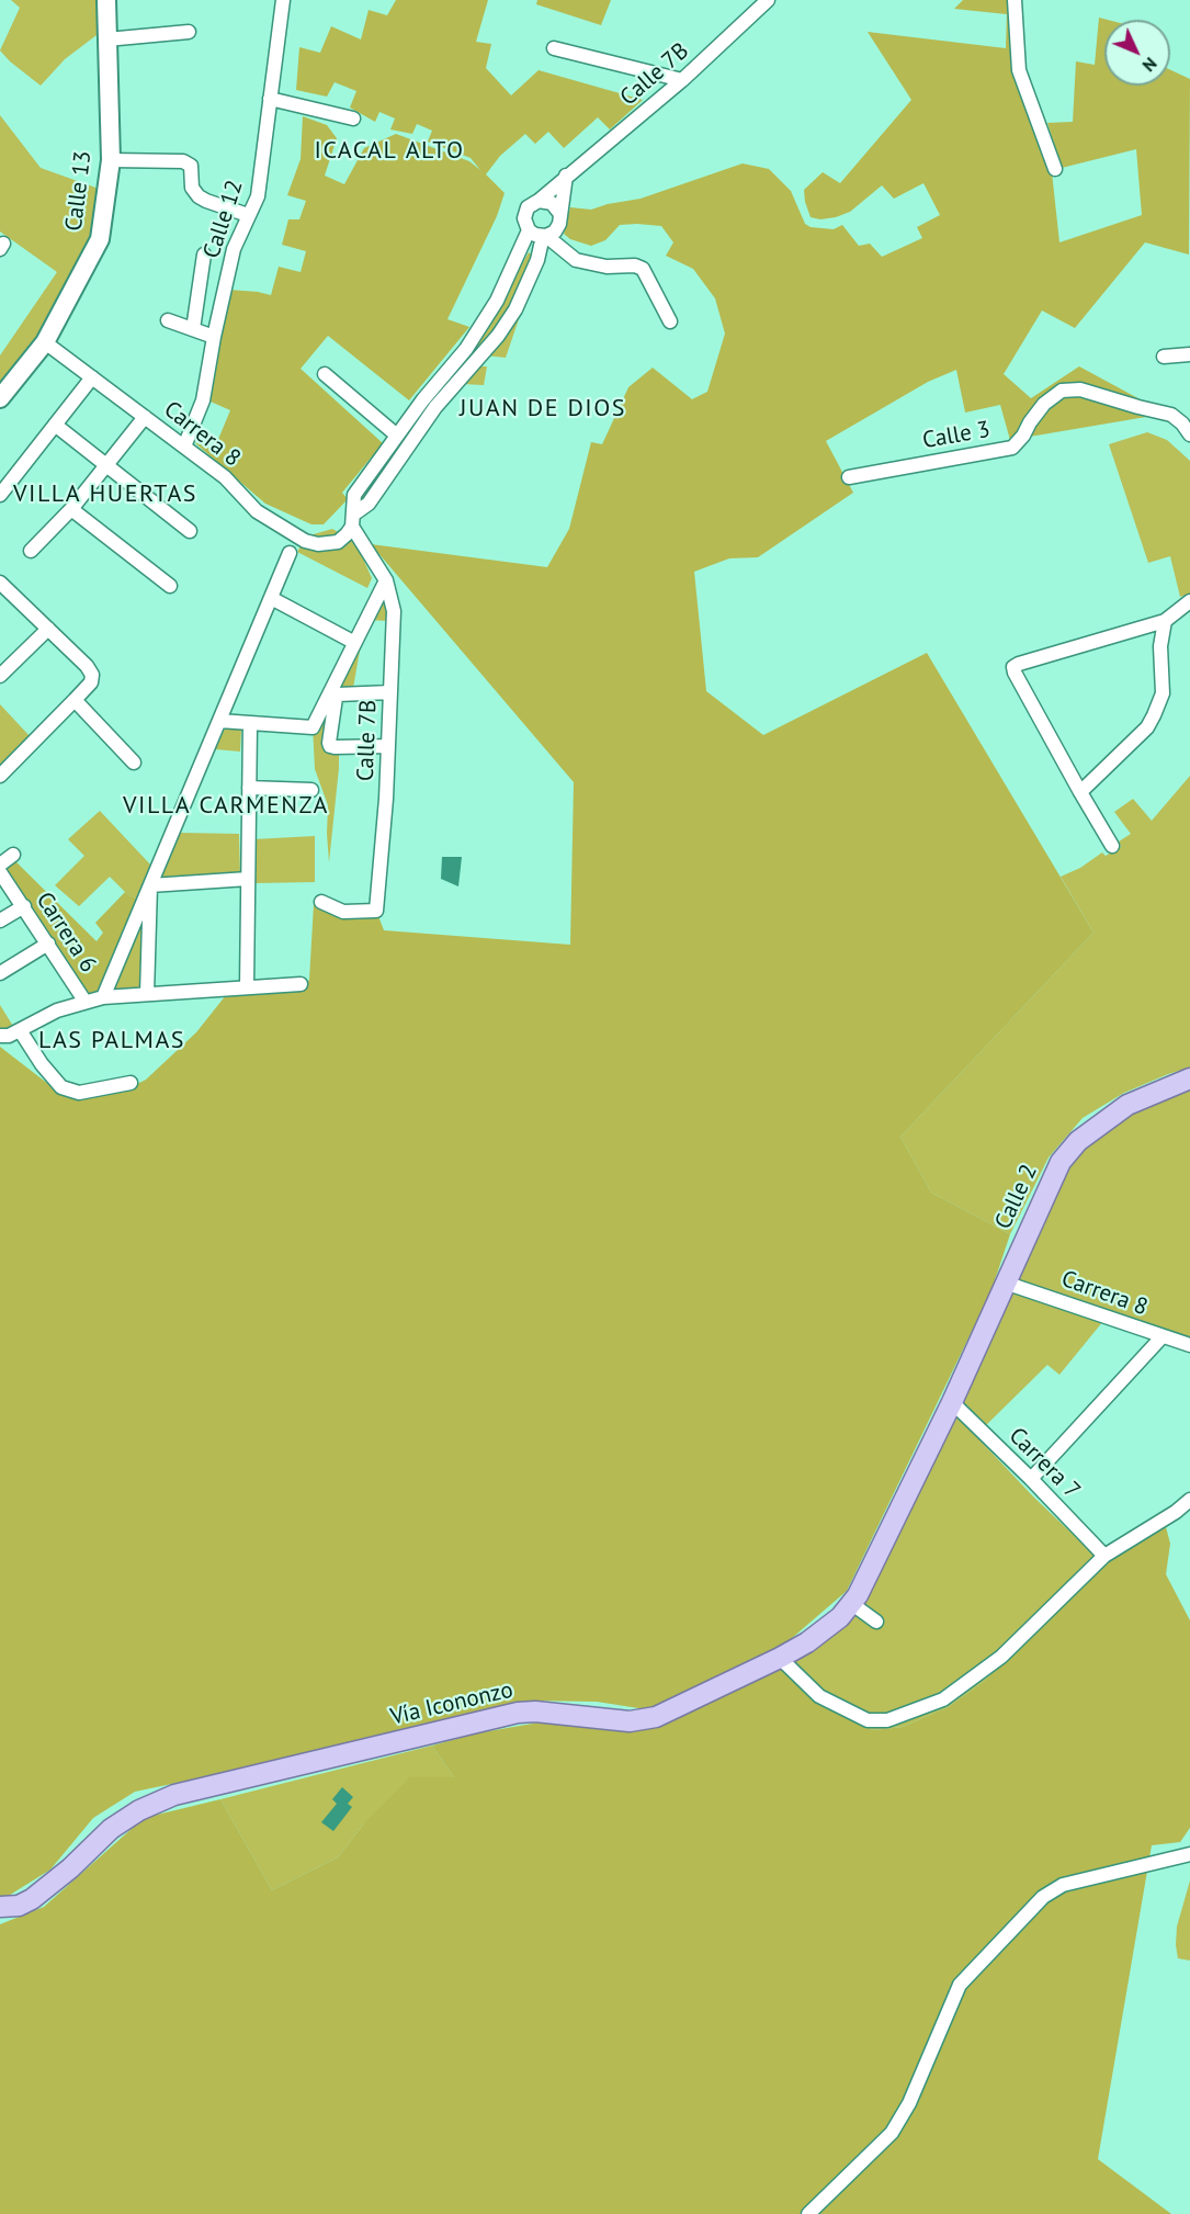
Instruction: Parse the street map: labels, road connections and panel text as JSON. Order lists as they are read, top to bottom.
{
  "streets": {
    "main road": ["Calle 13", "Calle 2", "Vía Icononzo"],
    "street": [
      "Calle 7B",
      "Calle 12",
      "Carrera 8",
      "Calle 3",
      "Carrera 6",
      "Carrera 7"
    ]
  },
  "crossings": [
    ["Calle 7B", "Carrera 8"],
    ["Calle 13", "Carrera 8"],
    ["Calle 12", "Carrera 8"],
    ["Carrera 8", "Calle 2"],
    ["Calle 2", "Carrera 7"],
    ["Calle 2", "Vía Icononzo"],
    ["Carrera 7", "Vía Icononzo"]
  ],
  "districts": [
    "ICACAL ALTO",
    "JUAN DE DIOS",
    "VILLA HUERTAS",
    "VILLA CARMENZA",
    "LAS PALMAS"
  ],
  "north": "bottom right"
}
